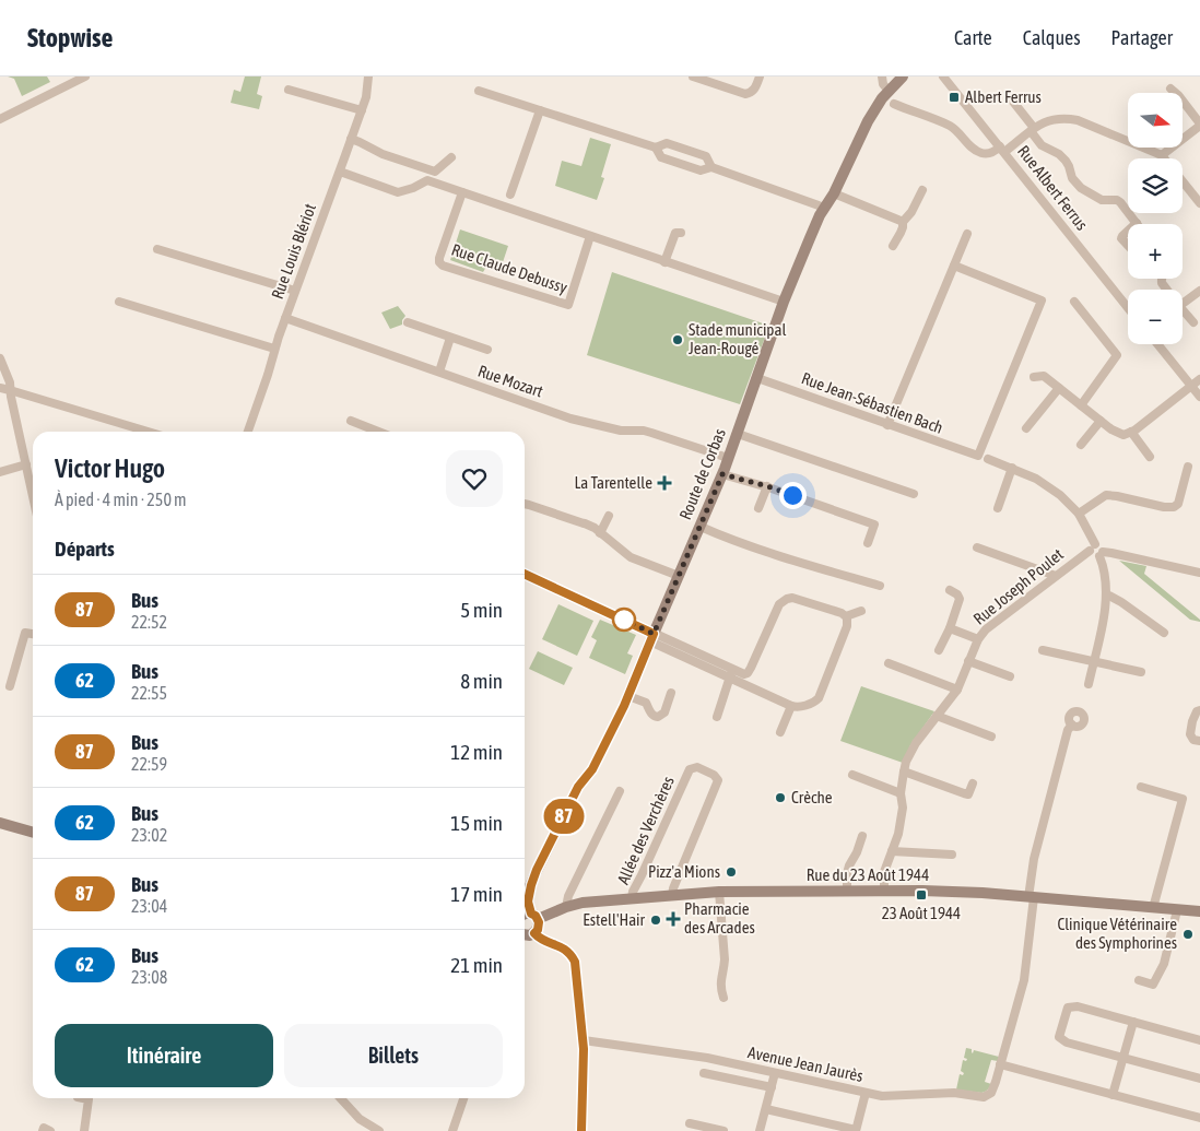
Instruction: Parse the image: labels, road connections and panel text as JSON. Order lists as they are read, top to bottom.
{
  "streets": {
    "street": [
      "Rue Albert Ferrus",
      "Rue Louis Blériot",
      "Rue Claude Debussy",
      "Rue Mozart",
      "Rue Jean-Sébastien Bach",
      "Route de Corbas",
      "Rue Joseph Poulet",
      "Allée des Verchères",
      "Rue du 23 Août 1944",
      "Avenue Jean Jaurès"
    ]
  },
  "crossings": [
    ["Rue Louis Blériot", "Rue Mozart"],
    ["Rue Mozart", "Route de Corbas"],
    ["Rue Jean-Sébastien Bach", "Route de Corbas"],
    ["Route de Corbas", "Rue du 23 Août 1944"],
    ["Rue Joseph Poulet", "Rue du 23 Août 1944"],
    ["Allée des Verchères", "Rue du 23 Août 1944"],
    ["Rue du 23 Août 1944", "Avenue Jean Jaurès"]
  ],
  "places": {
    "transit": ["Albert Ferrus", "23 Août 1944"],
    "other": [
      "Stade municipal Jean-Rougé",
      "Crèche",
      "Pizz'a Mions",
      "Estell'Hair",
      "Clinique Vétérinaire des Symphorines"
    ],
    "health": ["La Tarentelle", "Pharmacie des Arcades"]
  },
  "lines": ["bus line 87"],
  "north": "right",
  "page": {
    "header": "Stopwise",
    "nav": ["Carte", "Calques", "Partager"],
    "on_map": "87",
    "map_buttons": ["+", "−"],
    "heading": [
      ["Victor Hugo", "À pied · 4 min · 250 m"],
      "Départs"
    ],
    "list": [
      {
        "mark": "87",
        "name": "Bus",
        "note": "22:52",
        "value": "5 min"
      },
      {
        "mark": "62",
        "name": "Bus",
        "note": "22:55",
        "value": "8 min"
      },
      {
        "mark": "87",
        "name": "Bus",
        "note": "22:59",
        "value": "12 min"
      },
      {
        "mark": "62",
        "name": "Bus",
        "note": "23:02",
        "value": "15 min"
      },
      {
        "mark": "87",
        "name": "Bus",
        "note": "23:04",
        "value": "17 min"
      },
      {
        "mark": "62",
        "name": "Bus",
        "note": "23:08",
        "value": "21 min"
      }
    ],
    "buttons": ["Itinéraire", "Billets"]
  }
}
